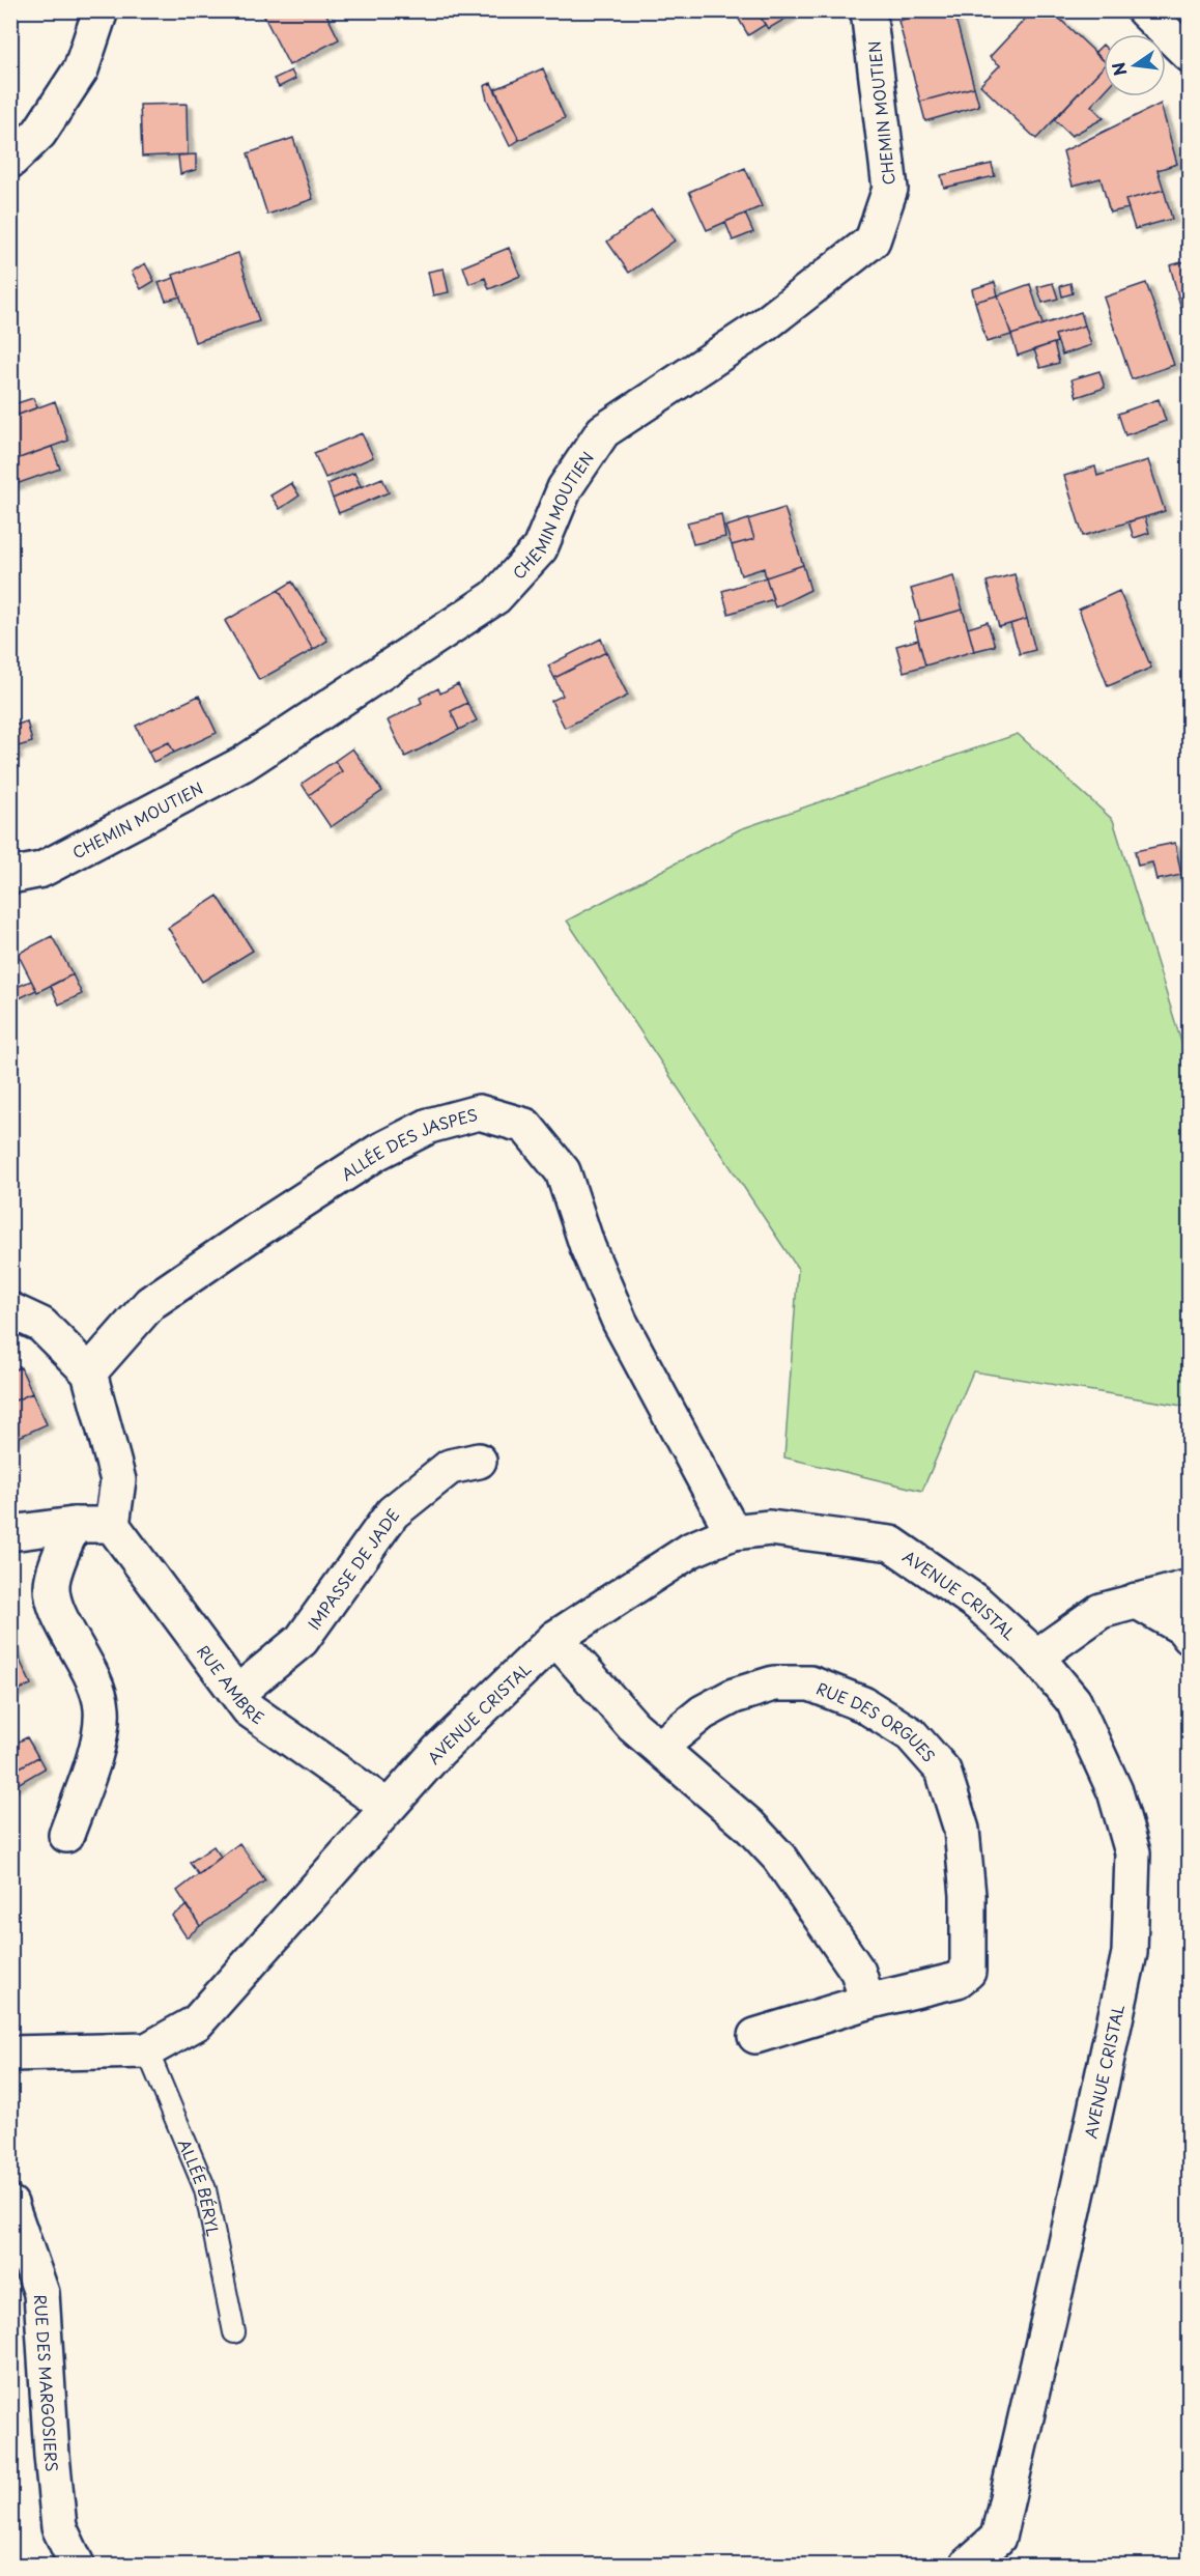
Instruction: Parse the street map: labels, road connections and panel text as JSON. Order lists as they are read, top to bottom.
{
  "streets": {
    "street": [
      "CHEMIN MOUTIEN",
      "ALLÉE DES JASPES",
      "IMPASSE DE JADE",
      "AVENUE CRISTAL",
      "RUE AMBRE",
      "RUE DES ORGUES",
      "RUE DES MARGOSIERS"
    ],
    "lane": ["ALLÉE BÉRYL"]
  },
  "crossings": [
    ["ALLÉE DES JASPES", "AVENUE CRISTAL"],
    ["IMPASSE DE JADE", "RUE AMBRE"],
    ["AVENUE CRISTAL", "RUE AMBRE"],
    ["AVENUE CRISTAL", "ALLÉE BÉRYL"]
  ],
  "north": "left"
}
